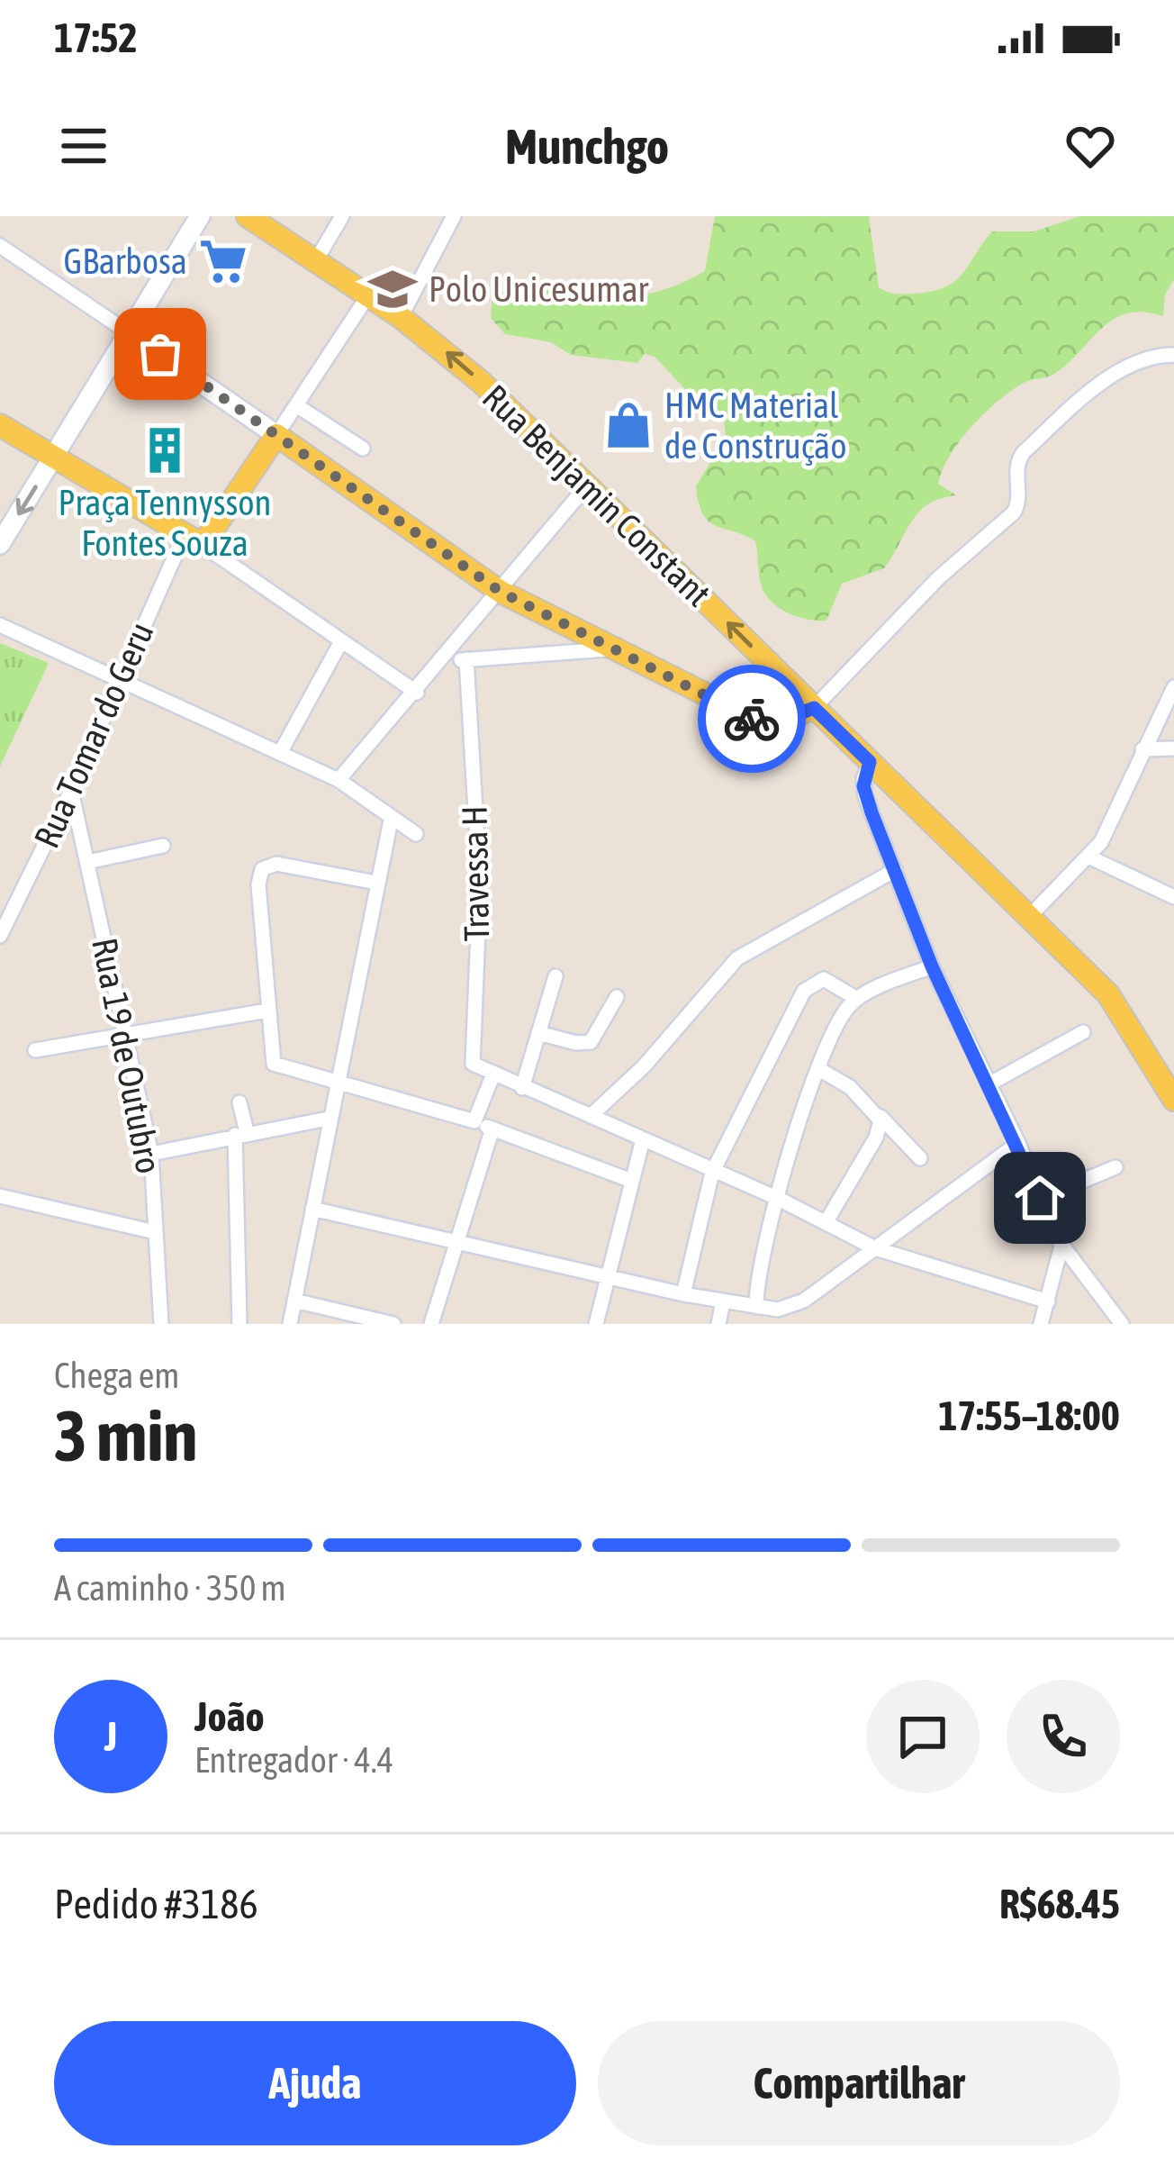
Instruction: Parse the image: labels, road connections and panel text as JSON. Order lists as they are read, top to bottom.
{
  "streets": {
    "main road": ["Rua Benjamin Constant"],
    "street": ["Rua Tomar do Geru", "Travessa H", "Rua 19 de Outubro"]
  },
  "crossings": [
    ["Rua Tomar do Geru", "Rua 19 de Outubro"]
  ],
  "places": {
    "supermarket": ["GBarbosa"],
    "school or university": ["Polo Unicesumar"],
    "shop": ["HMC Material de Construção"],
    "building": ["Praça Tennysson Fontes Souza"]
  },
  "page": {
    "status": "17:52",
    "header": "Munchgo",
    "heading": ["3 min", "Chega em", "17:55–18:00"],
    "panel": [
      "João",
      "Entregador · 4.4",
      "Pedido #3186",
      "R$68.45"
    ],
    "bar": "A caminho · 350 m",
    "round": "J",
    "buttons": ["Ajuda", "Compartilhar"]
  }
}
